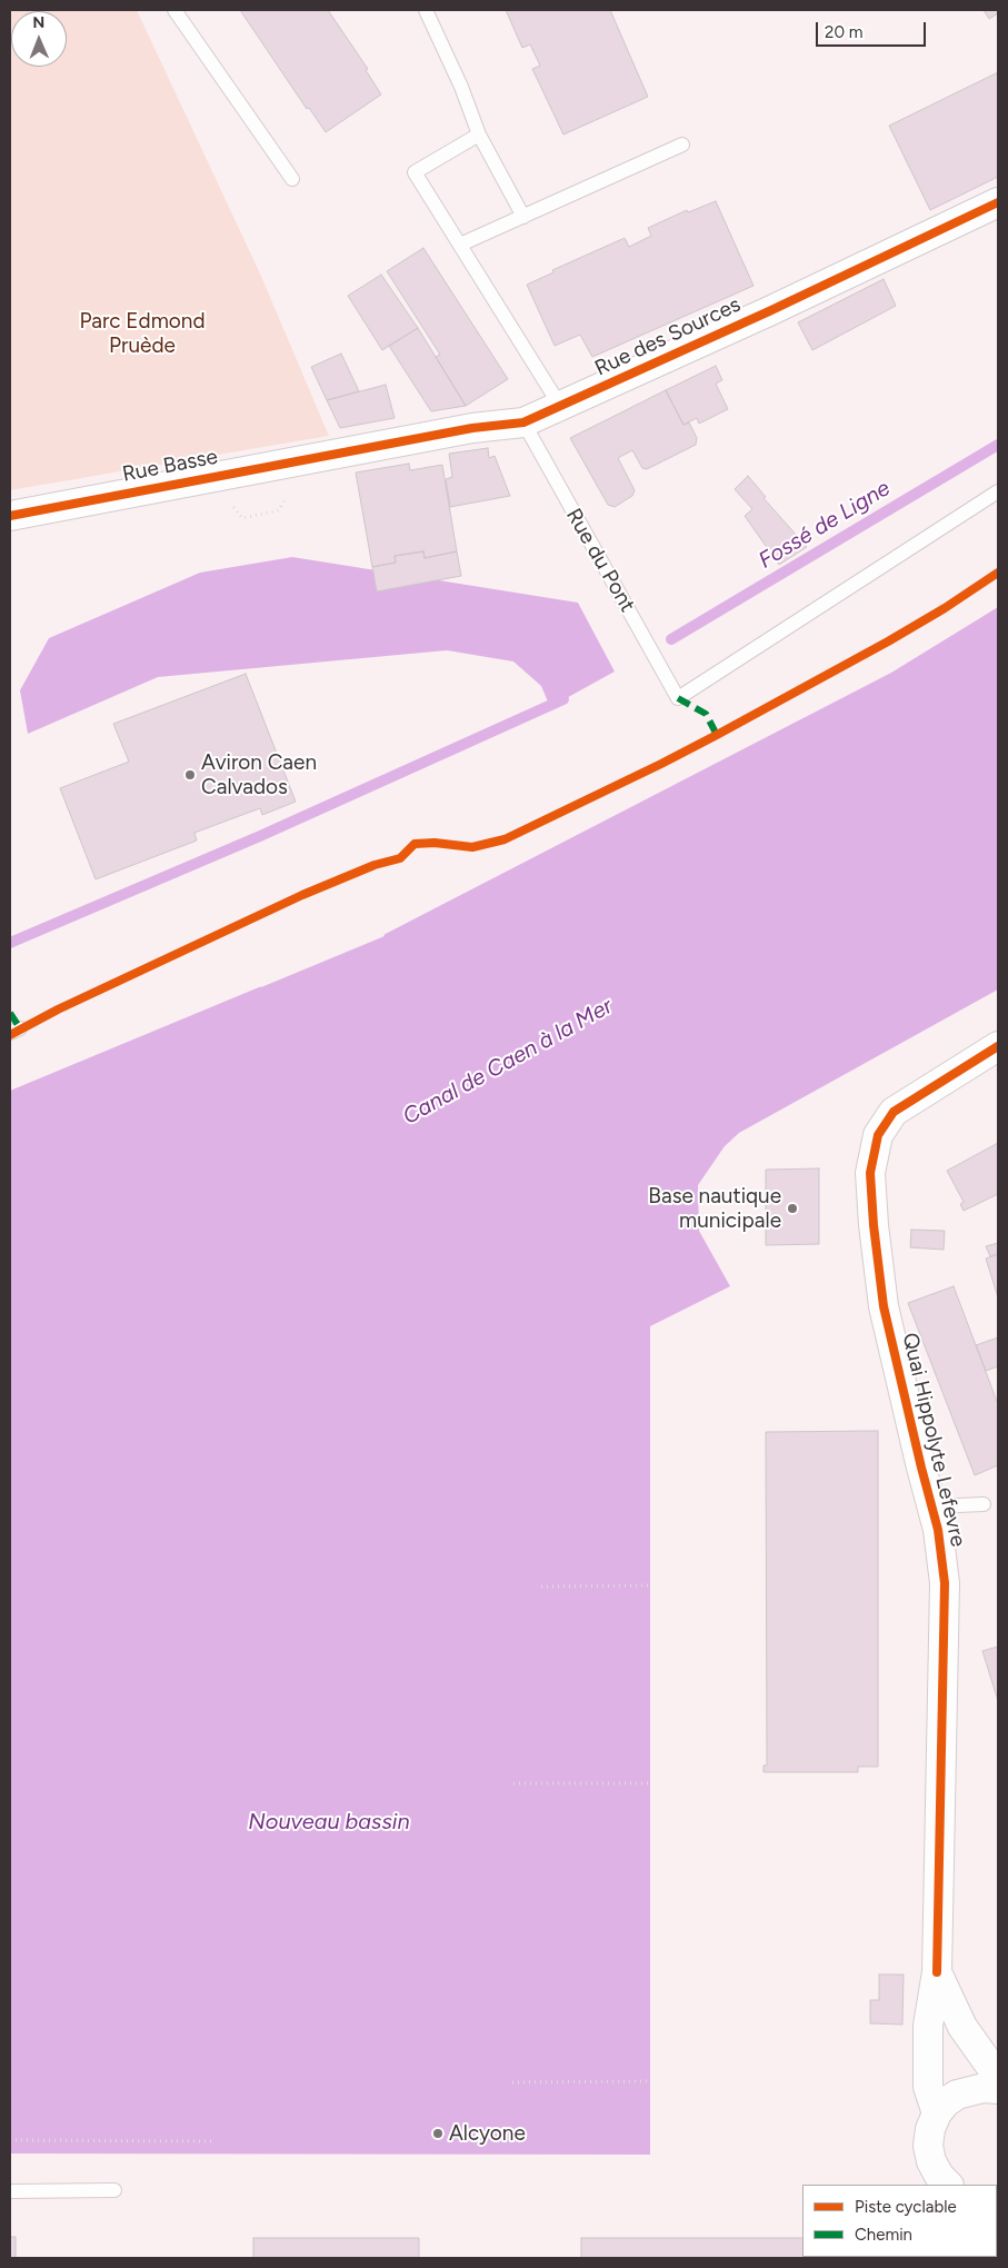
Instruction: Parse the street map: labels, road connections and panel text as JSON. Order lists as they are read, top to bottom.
{
  "streets": {
    "street": ["Rue des Sources", "Rue Basse", "Quai Hippolyte Lefevre"],
    "lane": ["Rue du Pont"]
  },
  "crossings": [
    ["Rue des Sources", "Rue Basse"],
    ["Rue des Sources", "Rue du Pont"]
  ],
  "water": ["Fossé de Ligne", "Canal de Caen à la Mer", "Nouveau bassin"],
  "parks": ["Parc Edmond Pruède"],
  "places": ["Aviron Caen Calvados", "Base nautique municipale", "Alcyone"],
  "legend": ["Piste cyclable", "Chemin"],
  "scale_bar": "20 m",
  "north": "top"
}
